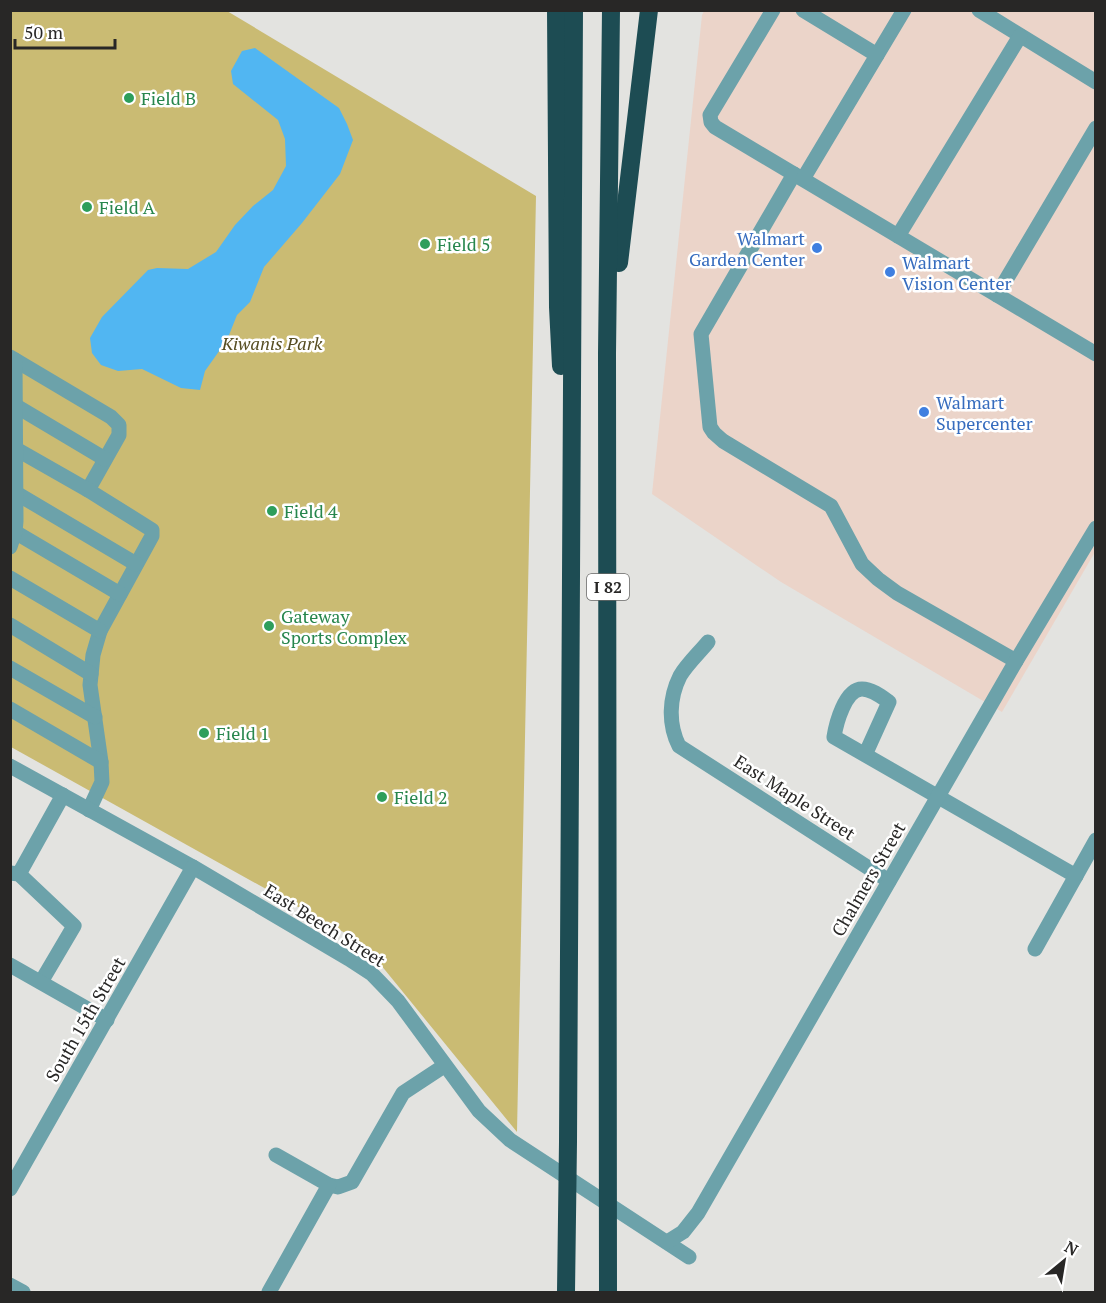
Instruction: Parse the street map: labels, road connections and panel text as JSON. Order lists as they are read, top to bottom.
{
  "streets": {
    "highway": ["I 82"],
    "street": [
      "East Maple Street",
      "Chalmers Street",
      "East Beech Street",
      "South 15th Street"
    ]
  },
  "crossings": [
    ["East Maple Street", "Chalmers Street"],
    ["Chalmers Street", "East Beech Street"],
    ["East Beech Street", "South 15th Street"]
  ],
  "parks": ["Kiwanis Park"],
  "places": [
    "Field B",
    "Field A",
    "Field 5",
    "Walmart Garden Center",
    "Walmart Vision Center",
    "Walmart Supercenter",
    "Field 4",
    "Gateway Sports Complex",
    "Field 1",
    "Field 2"
  ],
  "scale_bar": "50 m",
  "north": "top right"
}
